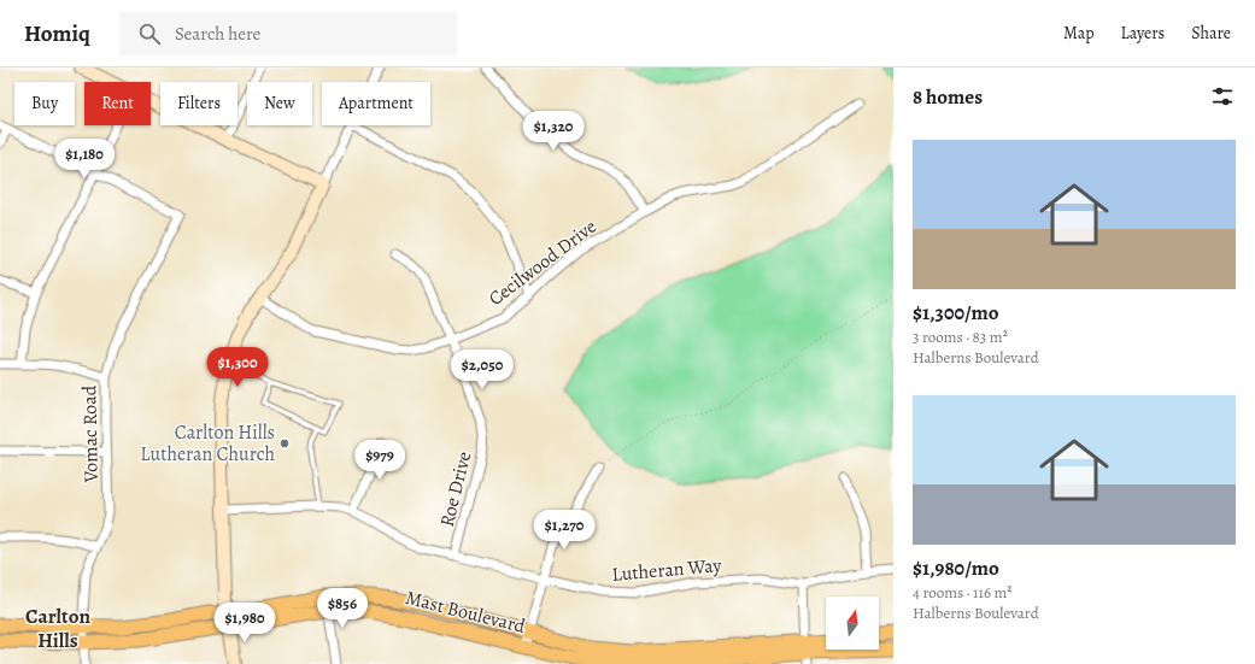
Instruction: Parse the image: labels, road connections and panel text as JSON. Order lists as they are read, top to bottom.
{
  "streets": {
    "main road": ["Mast Boulevard"],
    "street": [
      "Cecilwood Drive",
      "Vomac Road",
      "Roe Drive",
      "Lutheran Way"
    ]
  },
  "crossings": [
    ["Cecilwood Drive", "Roe Drive"],
    ["Vomac Road", "Mast Boulevard"],
    ["Roe Drive", "Lutheran Way"]
  ],
  "districts": ["Carlton Hills"],
  "places": ["Carlton Hills Lutheran Church"],
  "north": "top",
  "page": {
    "header": "Homiq",
    "search": "Search here",
    "nav": ["Map", "Layers", "Share"],
    "heading": "8 homes",
    "chip": [
      "Buy",
      "Rent",
      "Filters",
      "New",
      "Apartment"
    ],
    "price": [
      "$1,320",
      "$1,180",
      "$1,300",
      "$2,050",
      "$979",
      "$1,270",
      "$856",
      "$1,980"
    ],
    "list": [
      {
        "name": "$1,300/mo",
        "note": "3 rooms · 83 m² · Halberns Boulevard"
      },
      {
        "name": "$1,980/mo",
        "note": "4 rooms · 116 m² · Halberns Boulevard"
      }
    ]
  }
}
